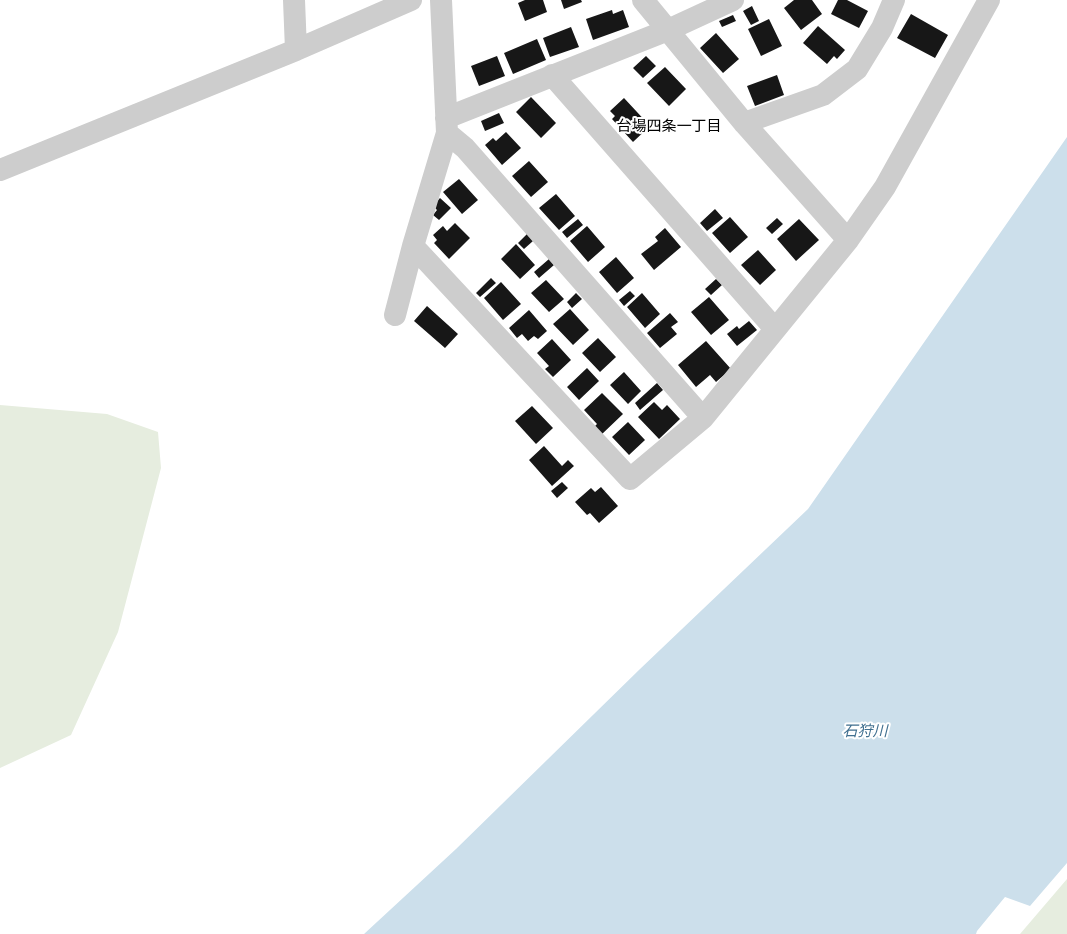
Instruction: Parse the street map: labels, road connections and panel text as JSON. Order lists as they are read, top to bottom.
{
  "districts": ["台場四条一丁目"],
  "water": ["石狩川"]
}
